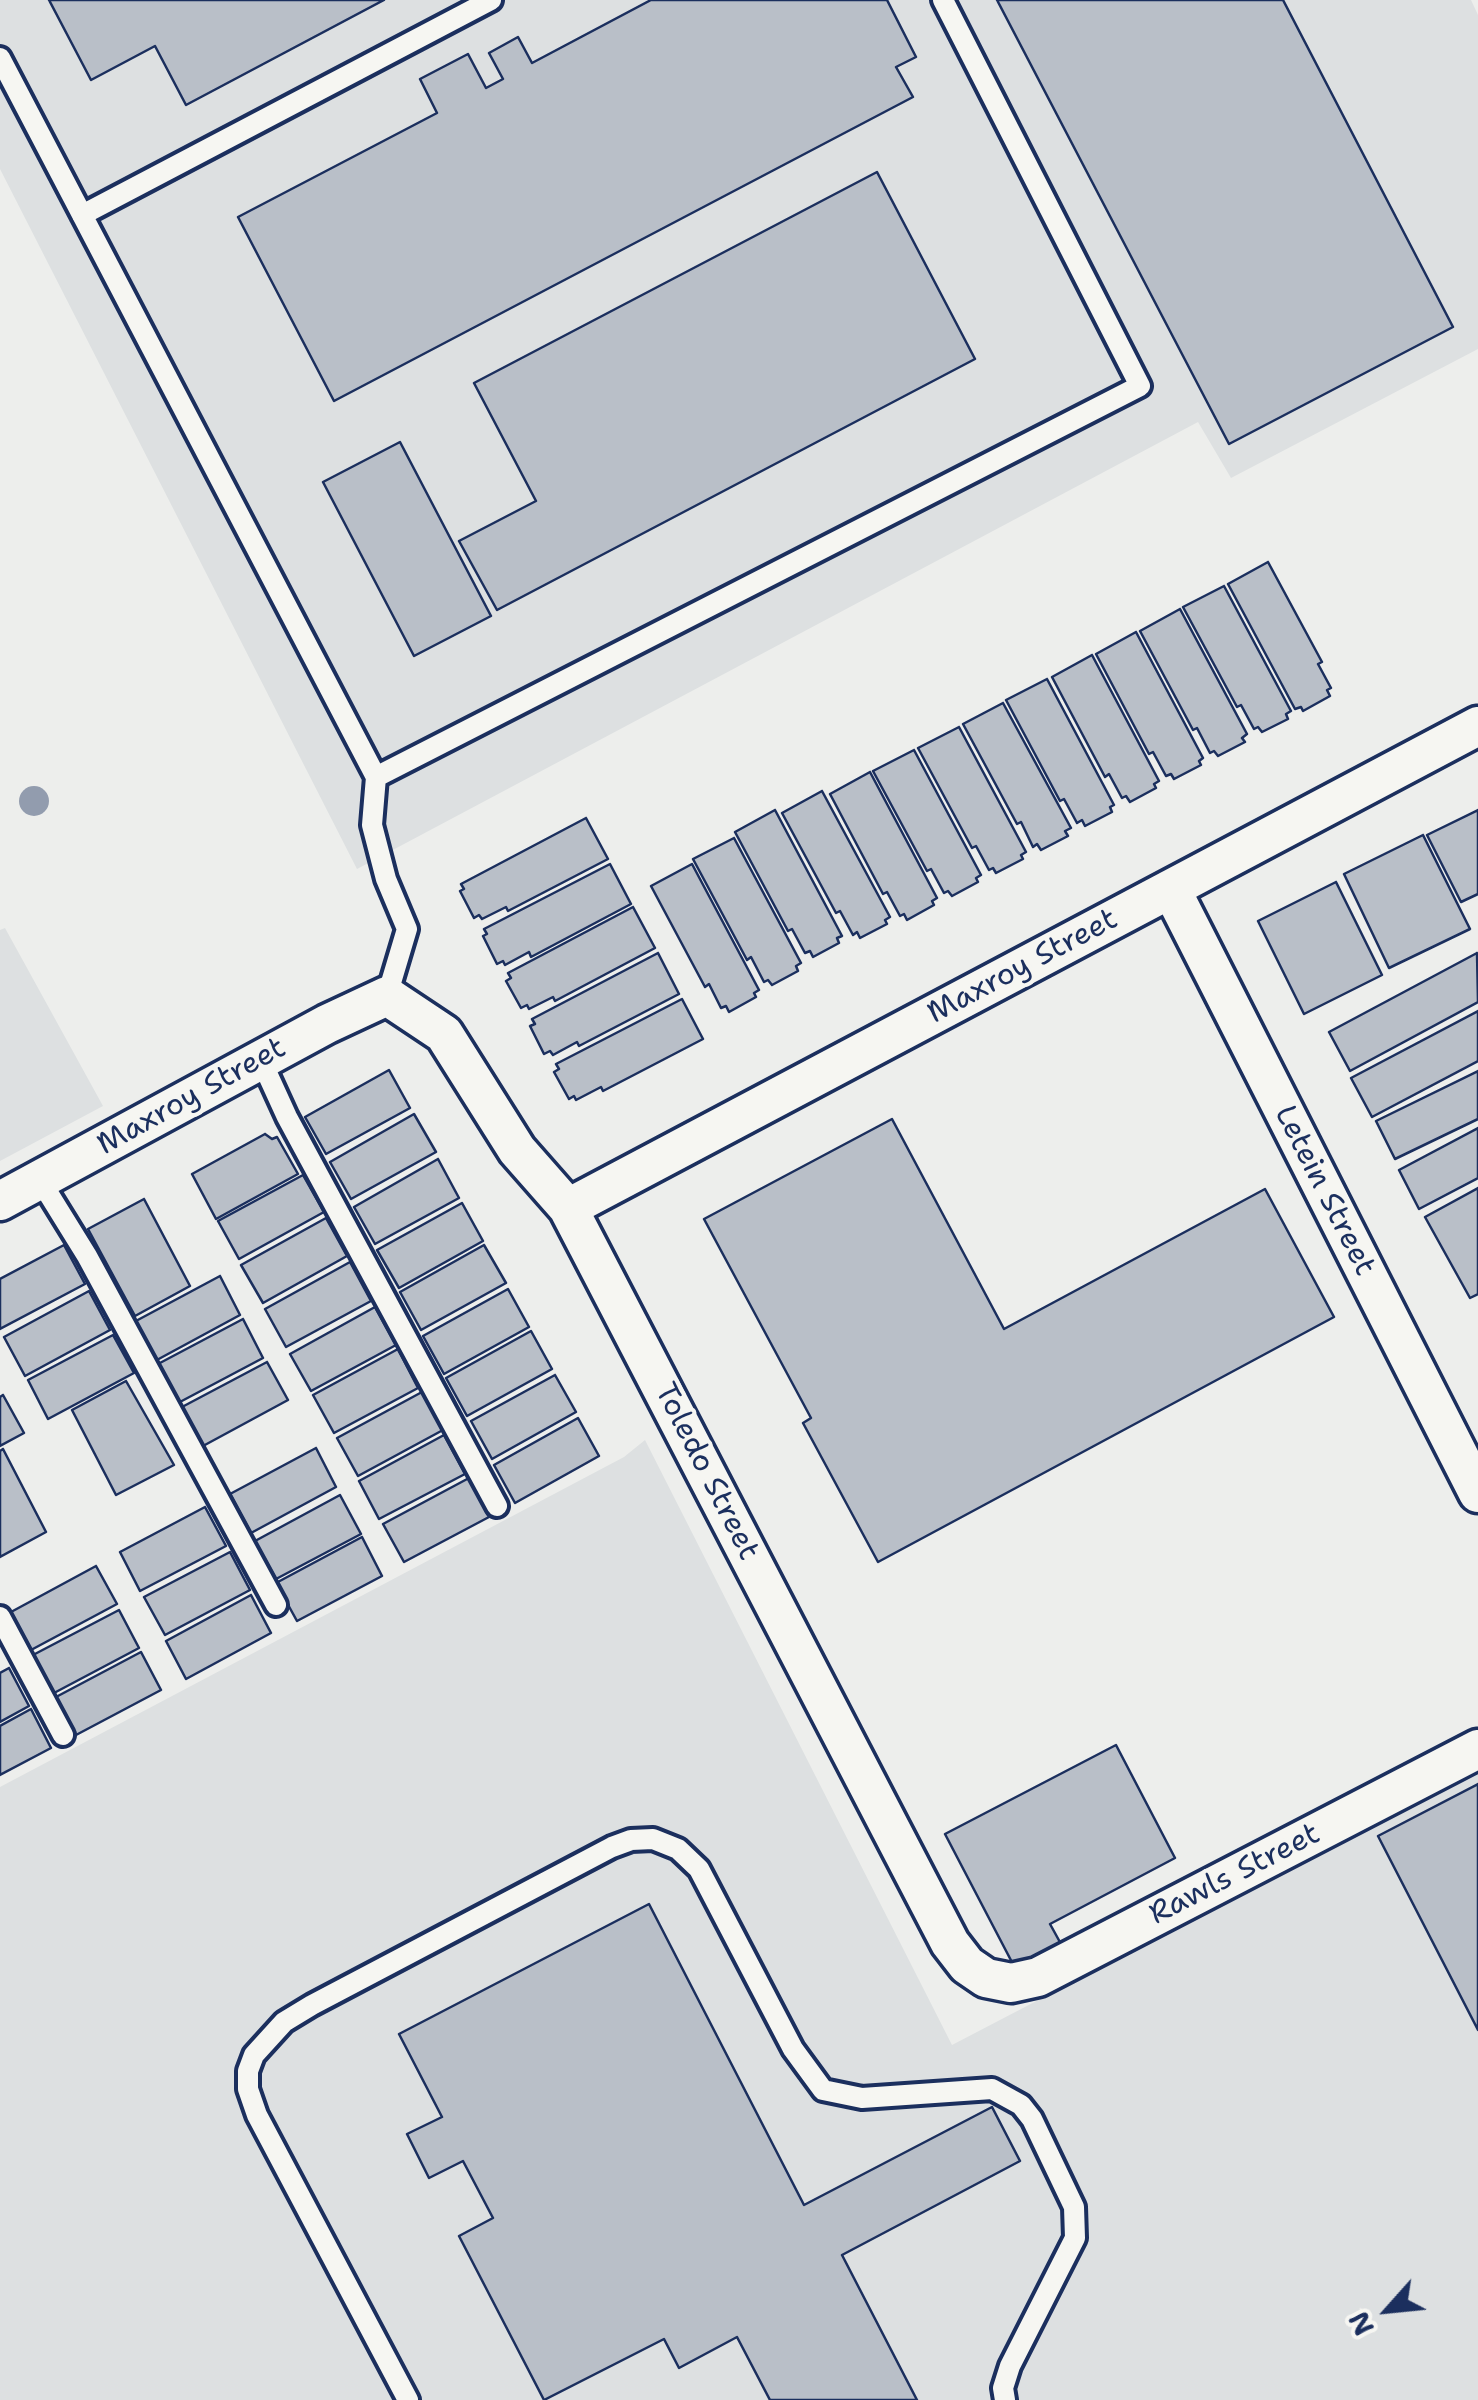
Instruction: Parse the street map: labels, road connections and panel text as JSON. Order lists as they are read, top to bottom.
{
  "streets": {
    "street": [
      "Maxroy Street",
      "Letein Street",
      "Toledo Street",
      "Rawls Street"
    ]
  },
  "crossings": [
    ["Maxroy Street", "Letein Street"],
    ["Maxroy Street", "Toledo Street"],
    ["Toledo Street", "Rawls Street"]
  ],
  "north": "bottom left"
}
